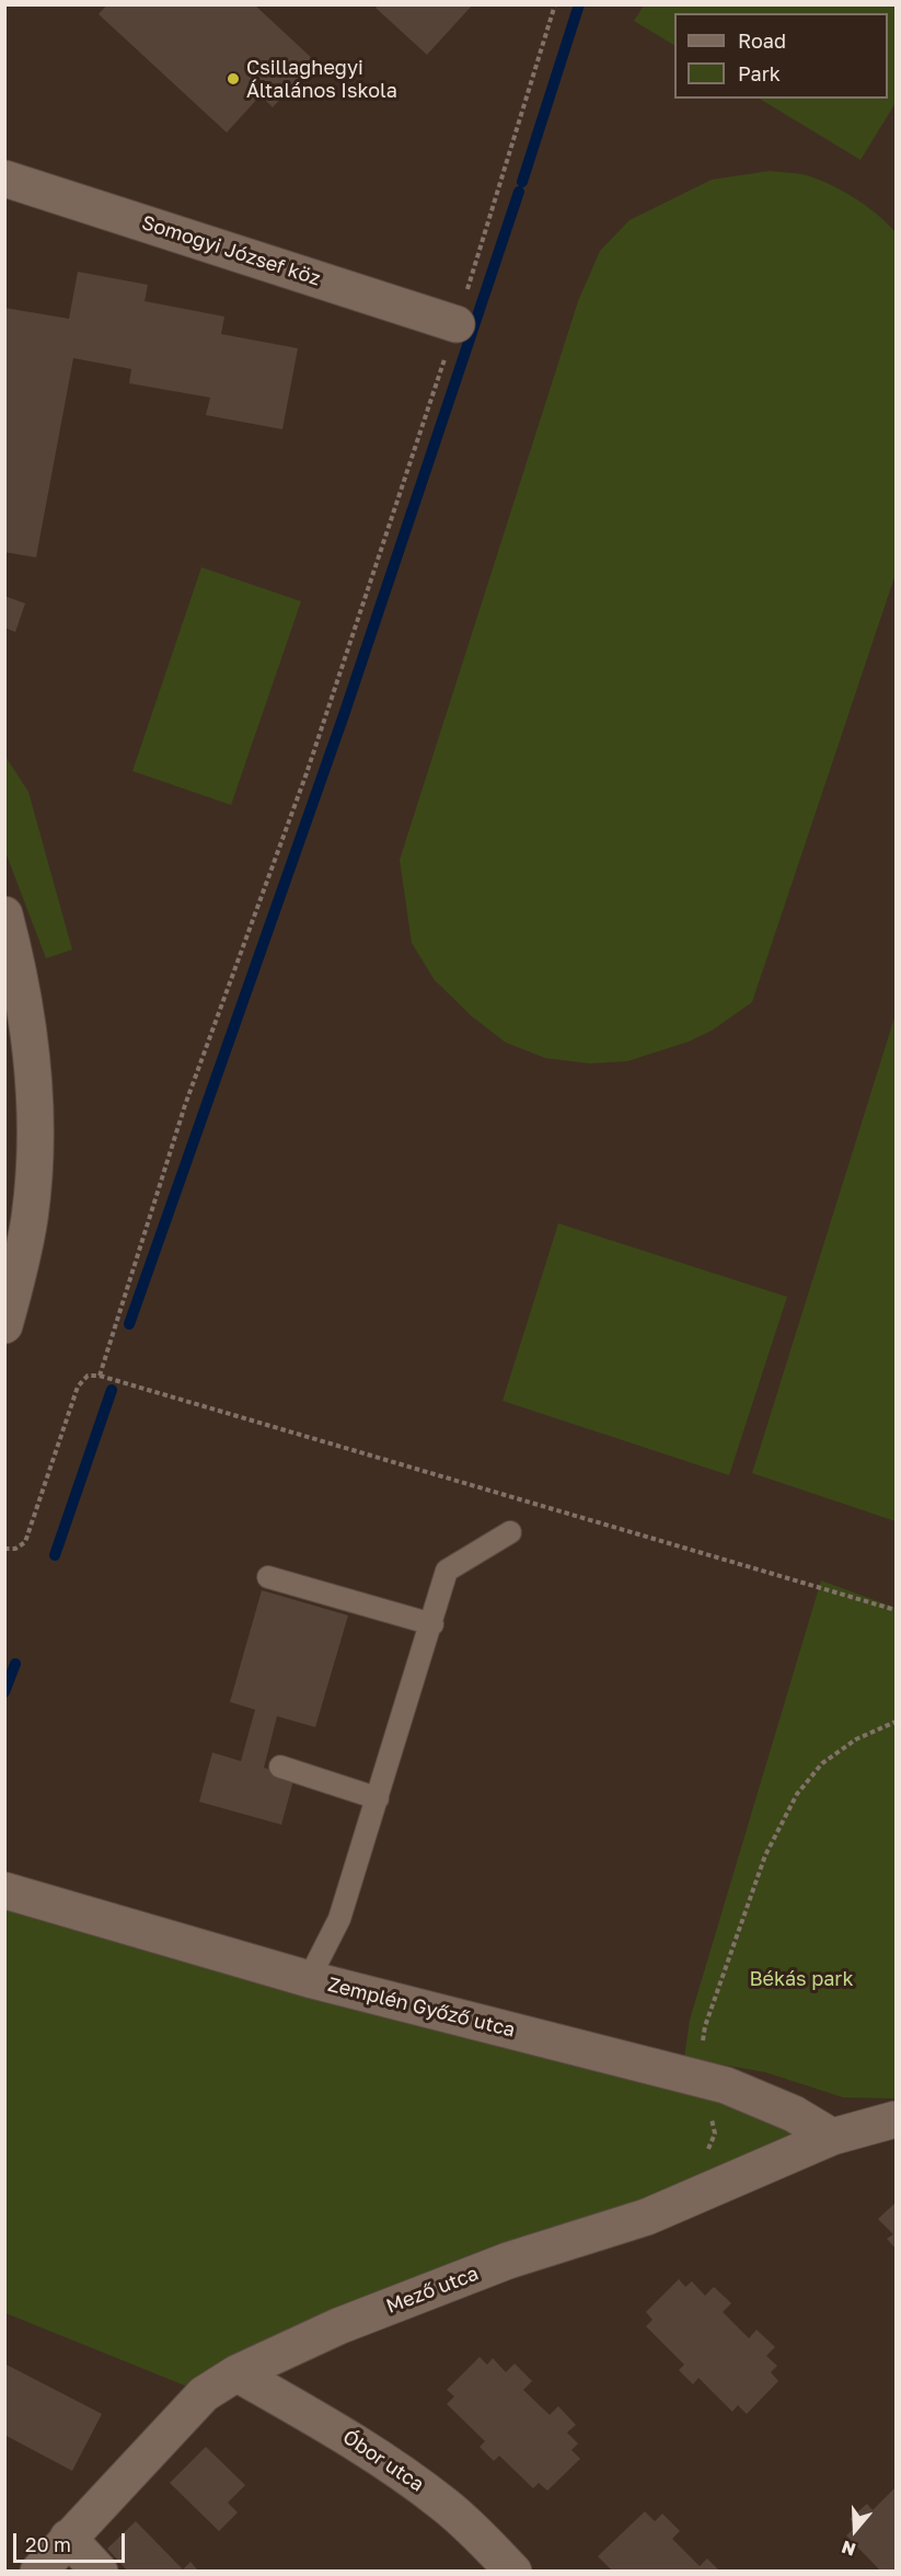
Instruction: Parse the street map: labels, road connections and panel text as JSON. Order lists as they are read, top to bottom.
{
  "streets": {
    "street": [
      "Somogyi József köz",
      "Zemplén Győző utca",
      "Mező utca",
      "Óbor utca"
    ]
  },
  "crossings": [
    ["Zemplén Győző utca", "Mező utca"],
    ["Mező utca", "Óbor utca"]
  ],
  "parks": ["Békás park"],
  "places": ["Csillaghegyi Általános Iskola"],
  "legend": ["Road", "Park"],
  "scale_bar": "20 m",
  "north": "bottom"
}
